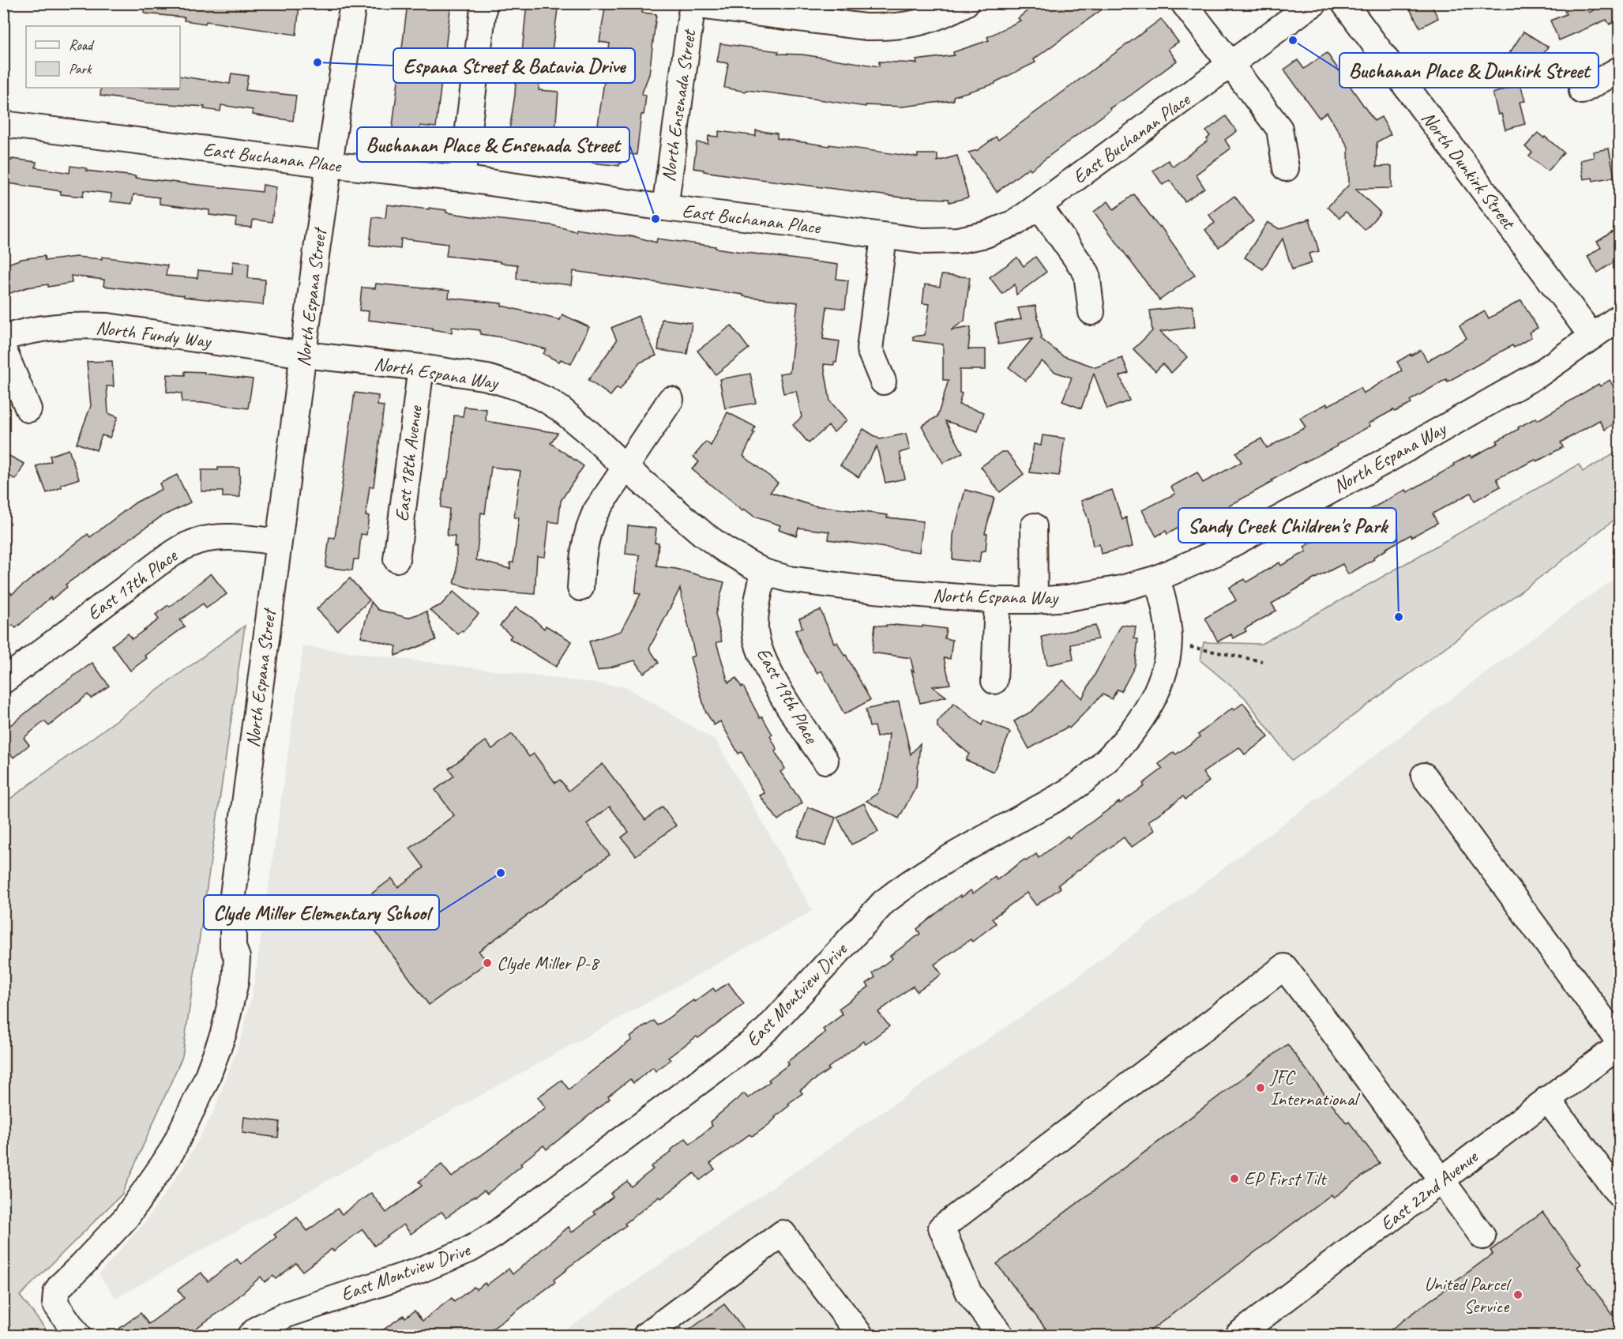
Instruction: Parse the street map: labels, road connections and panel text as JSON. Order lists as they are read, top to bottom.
{
  "streets": {
    "street": [
      "North Ensenada Street",
      "East Buchanan Place",
      "North Dunkirk Street",
      "North Espana Street",
      "North Fundy Way",
      "North Espana Way",
      "East 18th Avenue",
      "East 17th Place",
      "East 19th Place",
      "East Montview Drive",
      "East 22nd Avenue"
    ]
  },
  "crossings": [
    ["North Ensenada Street", "East Buchanan Place"],
    ["East Buchanan Place", "North Espana Street"],
    ["North Dunkirk Street", "North Espana Way"],
    ["North Espana Street", "North Fundy Way"],
    ["North Espana Street", "North Espana Way"],
    ["North Espana Street", "East 17th Place"],
    ["North Fundy Way", "North Espana Way"],
    ["North Espana Way", "East 18th Avenue"],
    ["North Espana Way", "East 19th Place"],
    ["North Espana Way", "East Montview Drive"]
  ],
  "places": [
    "Buchanan Place & Dunkirk Street",
    "Espana Street & Batavia Drive",
    "Buchanan Place & Ensenada Street",
    "Sandy Creek Children's Park",
    "Clyde Miller Elementary School",
    "Clyde Miller P-8",
    "JFC International",
    "EP First Tilt",
    "United Parcel Service"
  ],
  "legend": ["Road", "Park"]
}
